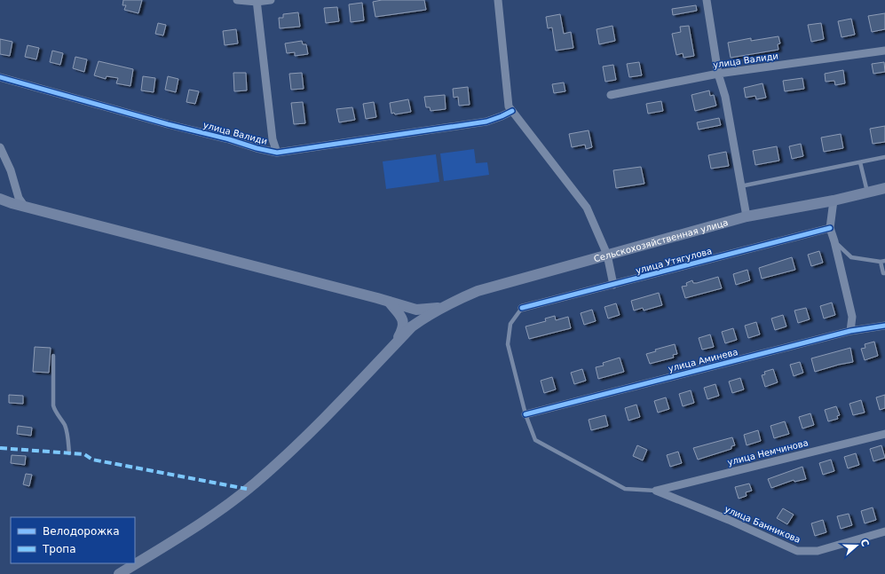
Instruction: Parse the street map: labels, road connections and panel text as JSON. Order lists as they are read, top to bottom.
{
  "streets": {
    "main road": ["Сельскохозяйственная улица"],
    "street": [
      "улица Валиди",
      "улица Утягулова",
      "улица Аминева",
      "улица Немчинова",
      "улица Банникова"
    ]
  },
  "crossings": [
    ["улица Немчинова", "улица Банникова"]
  ],
  "legend": ["Велодорожка", "Тропа"],
  "north": "right"
}
